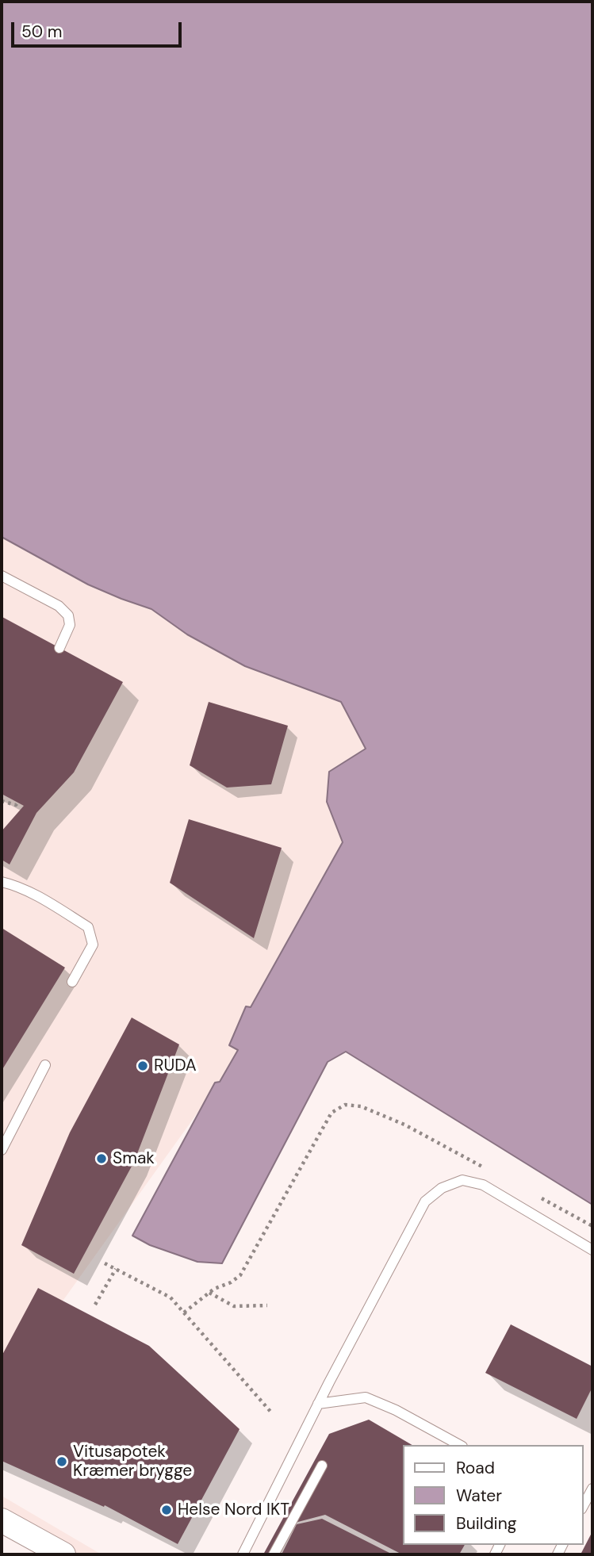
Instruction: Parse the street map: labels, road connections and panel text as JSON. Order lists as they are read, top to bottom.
{
  "places": [
    "RUDA",
    "Smak",
    "Vitusapotek Kræmer brygge",
    "Helse Nord IKT"
  ],
  "legend": ["Road", "Water", "Building"],
  "scale_bar": "50 m"
}
